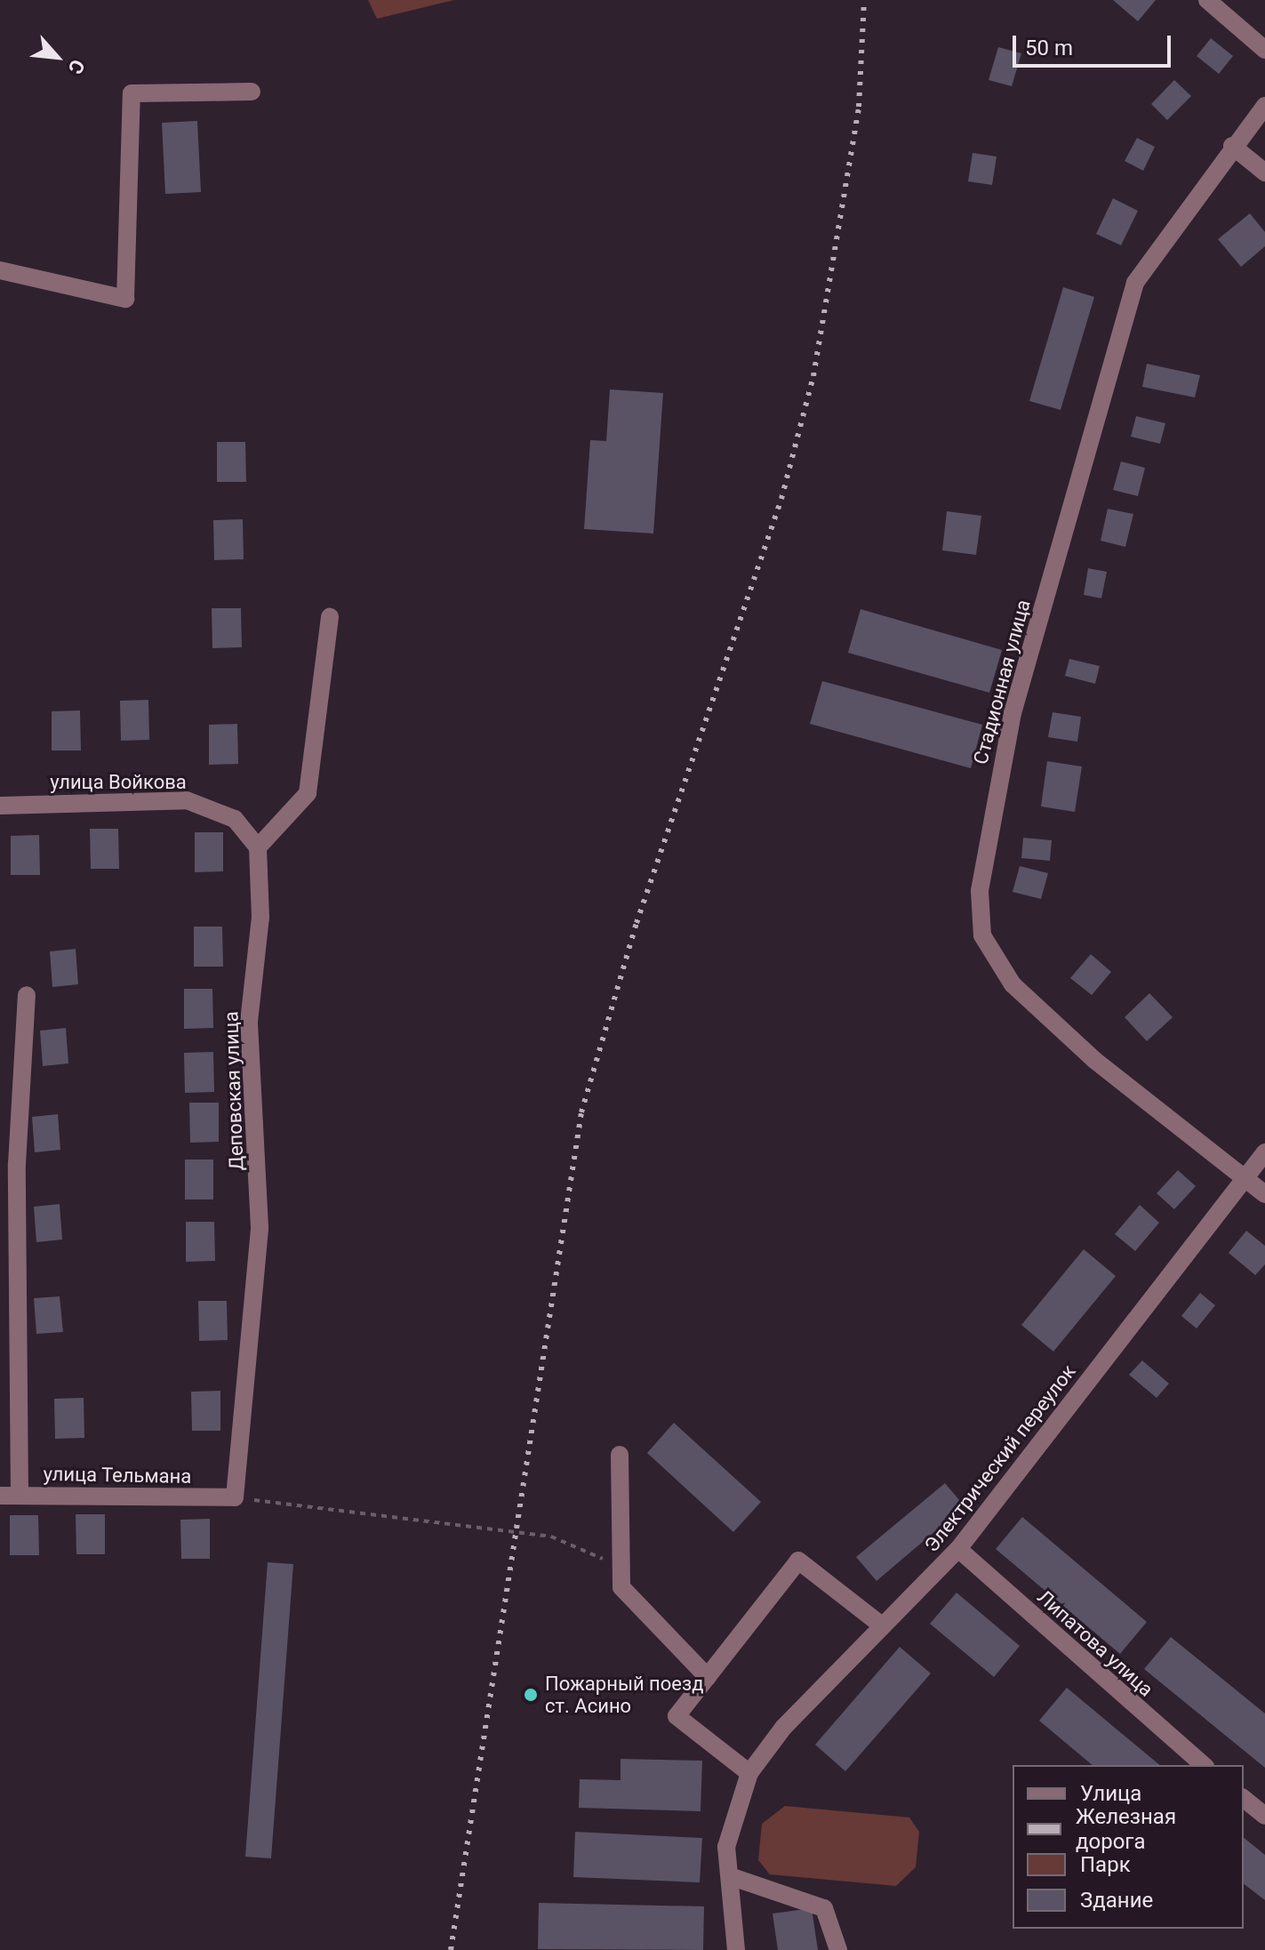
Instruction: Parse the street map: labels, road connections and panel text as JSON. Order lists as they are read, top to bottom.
{
  "streets": {
    "street": [
      "Стадионная улица",
      "улица Войкова",
      "Деповская улица",
      "Электрический переулок",
      "улица Тельмана",
      "Липатова улица"
    ]
  },
  "crossings": [
    ["Стадионная улица", "Электрический переулок"],
    ["улица Войкова", "Деповская улица"],
    ["Деповская улица", "улица Тельмана"],
    ["Электрический переулок", "Липатова улица"]
  ],
  "places": ["Пожарный поезд ст. Асино"],
  "legend": [
    "Улица",
    "Железная дорога",
    "Парк",
    "Здание"
  ],
  "scale_bar": "50 m",
  "north": "bottom right"
}
